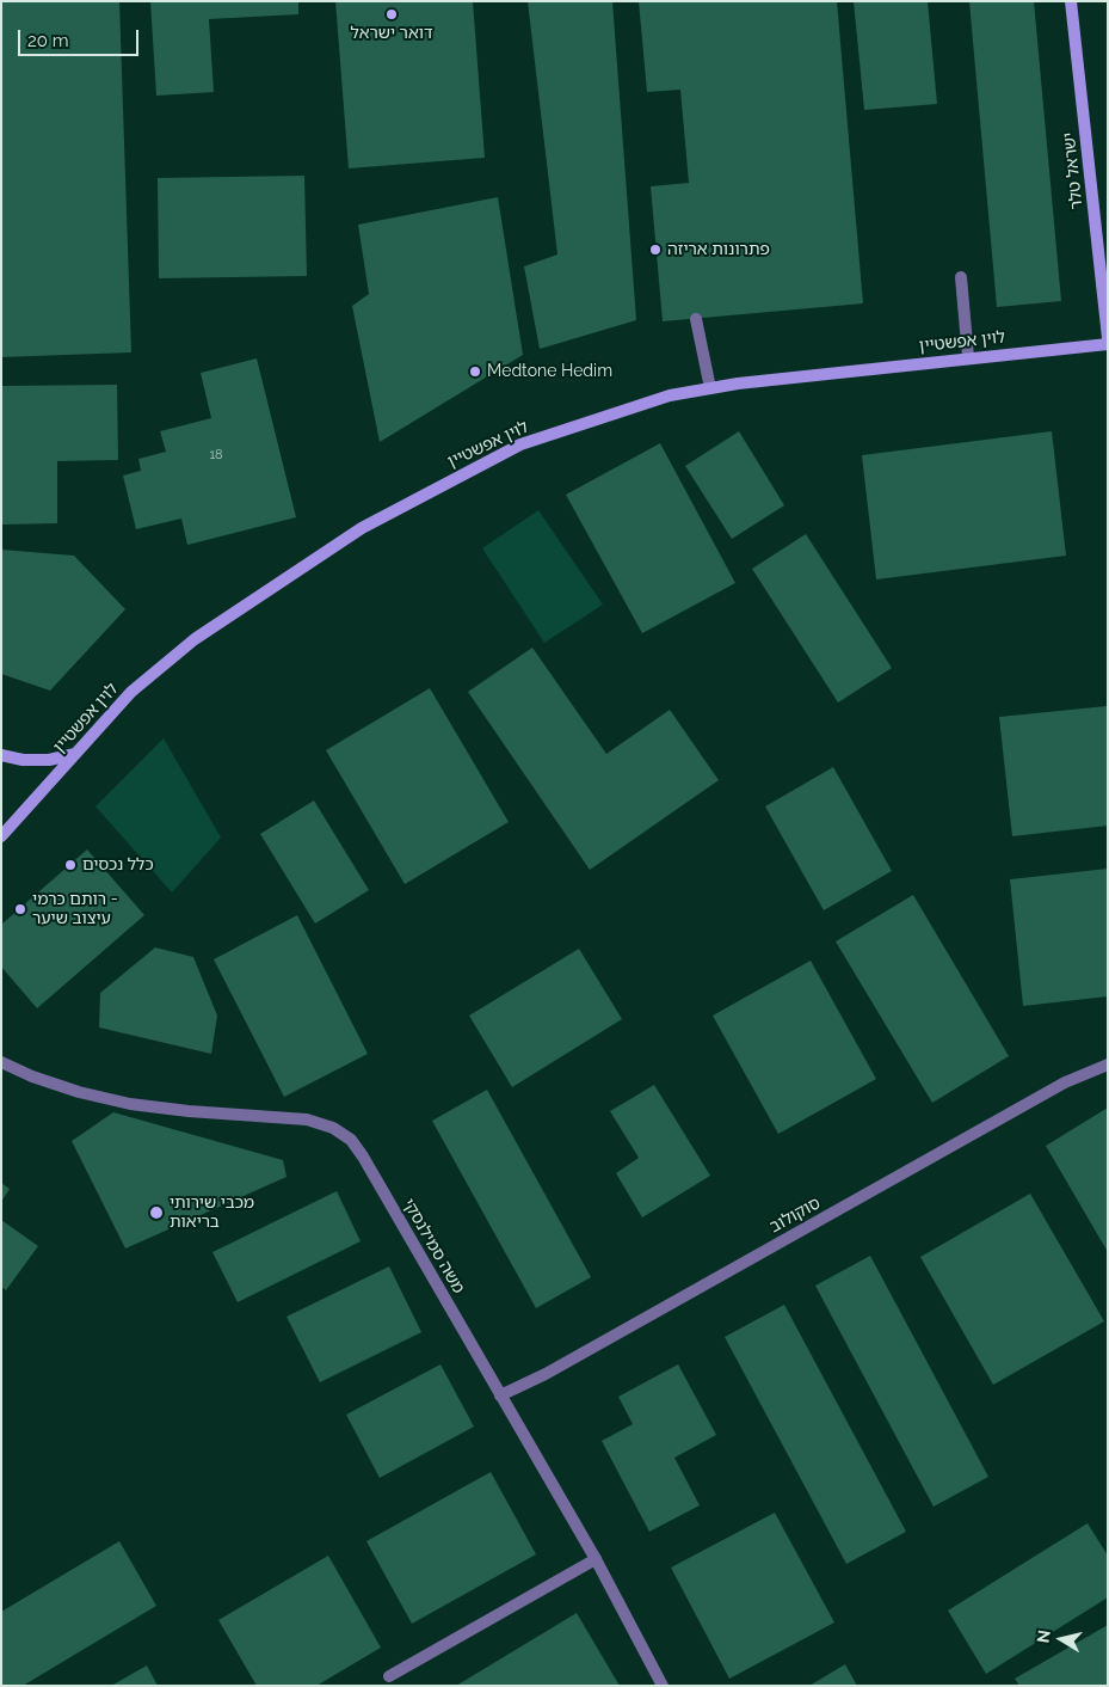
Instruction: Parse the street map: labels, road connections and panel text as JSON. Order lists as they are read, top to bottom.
{
  "streets": {
    "street": [
      "ישראל טלר",
      "לוין אפשטיין",
      "סוקולוב",
      "משה סמילנסקי"
    ]
  },
  "crossings": [
    ["סוקולוב", "משה סמילנסקי"]
  ],
  "places": [
    "דואר ישראל",
    "פתרונות אריזה",
    "Medtone Hedim",
    "כלל נכסים",
    "רותם כרמי - עיצוב שיער",
    "מכבי שירותי בריאות"
  ],
  "house_numbers": ["18"],
  "scale_bar": "20 m",
  "north": "left"
}
